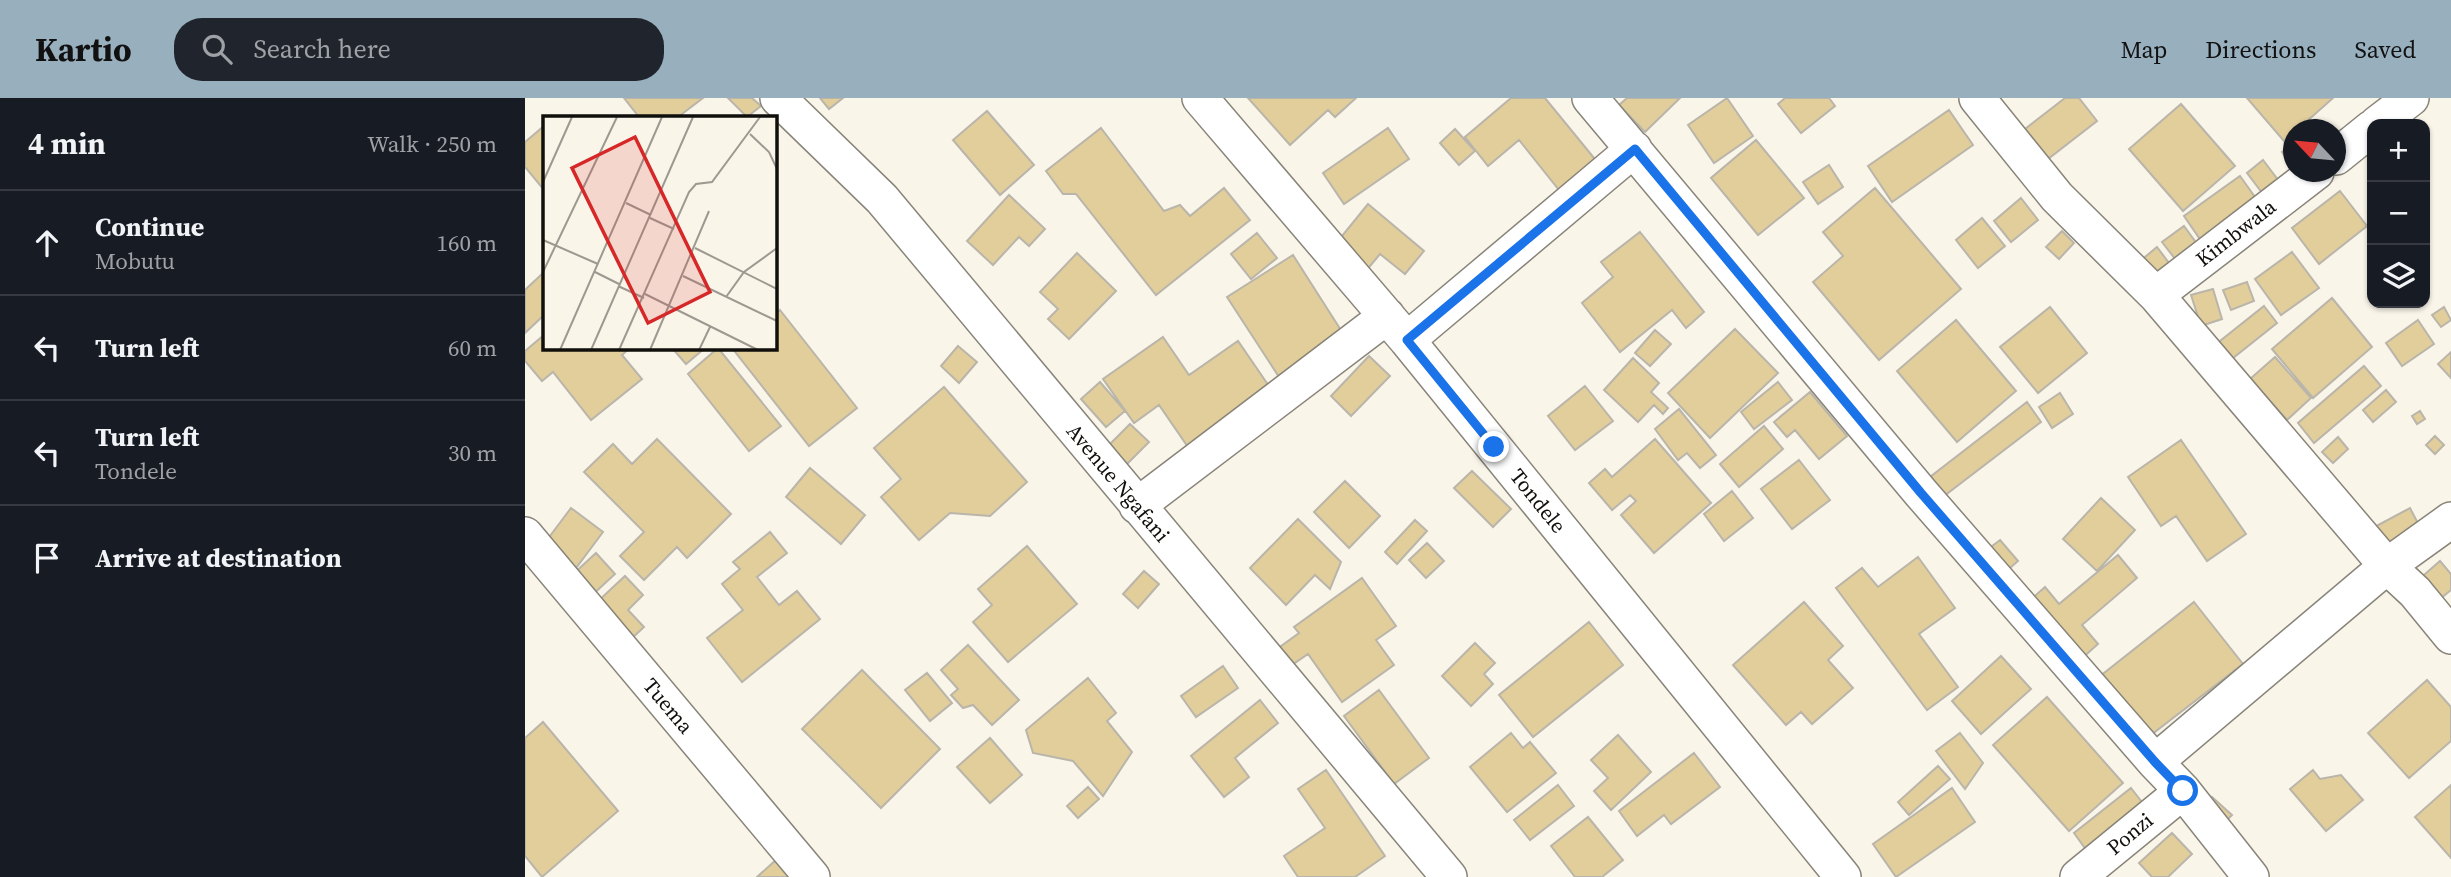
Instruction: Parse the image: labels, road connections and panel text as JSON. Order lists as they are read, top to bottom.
{
  "streets": {
    "street": [
      "Kimbwala",
      "Avenue Ngafani",
      "Tondele",
      "Tuema",
      "Ponzi"
    ]
  },
  "north": "top left",
  "page": {
    "header": "Kartio",
    "search": "Search here",
    "nav": ["Map", "Directions", "Saved"],
    "heading": ["4 min", "Walk · 250 m"],
    "map_buttons": ["+", "−"],
    "list": [
      ["Continue", "Mobutu", "160 m"],
      ["Turn left", "60 m"],
      ["Turn left", "Tondele", "30 m"],
      "Arrive at destination"
    ]
  }
}
